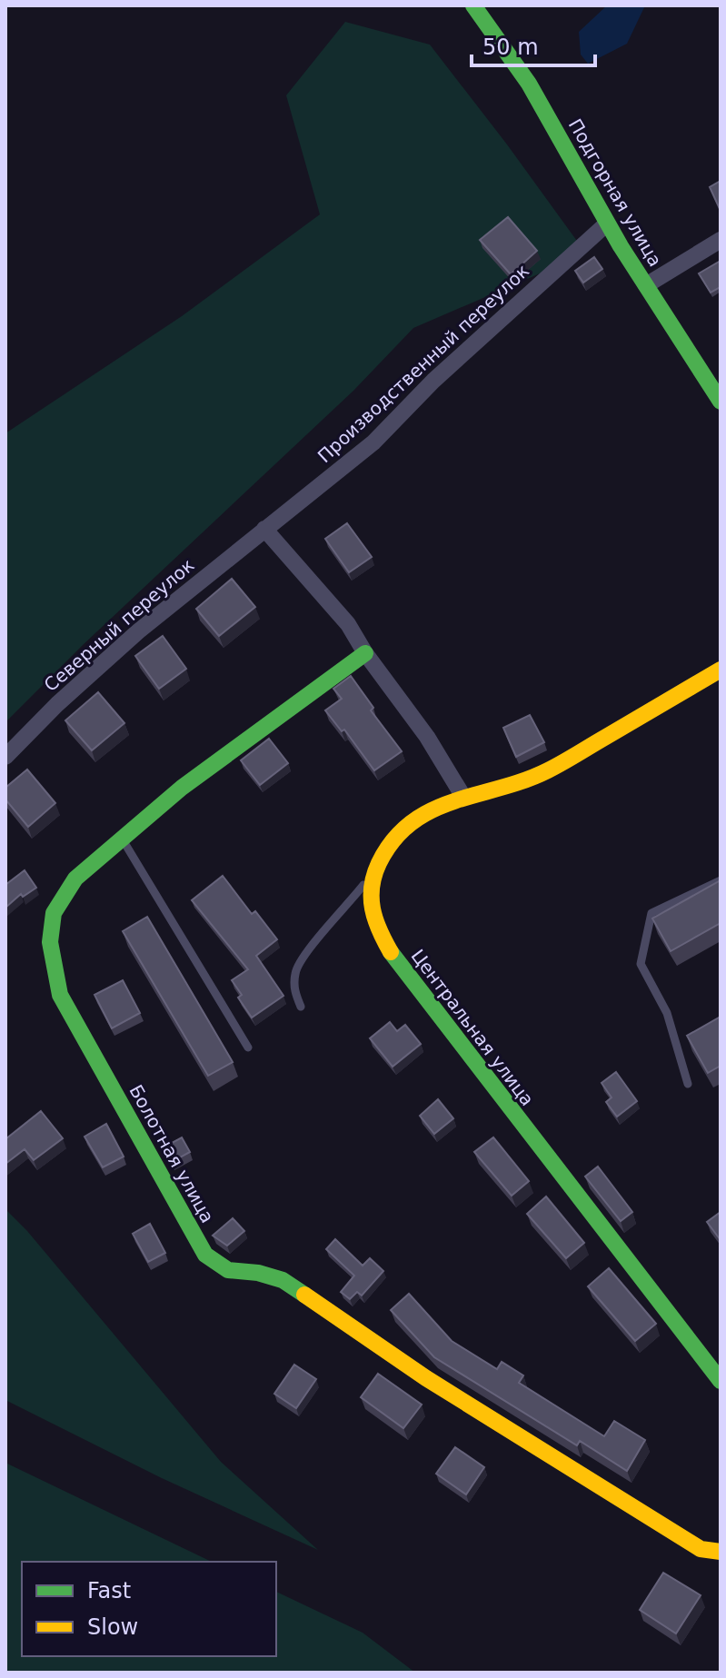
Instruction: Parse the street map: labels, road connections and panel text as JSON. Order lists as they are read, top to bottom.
{
  "streets": {
    "street": [
      "Подгорная улица",
      "Производственный переулок",
      "Северный переулок",
      "Центральная улица",
      "Болотная улица"
    ]
  },
  "crossings": [
    ["Подгорная улица", "Производственный переулок"],
    ["Производственный переулок", "Северный переулок"]
  ],
  "legend": ["Fast", "Slow"],
  "scale_bar": "50 m"
}
